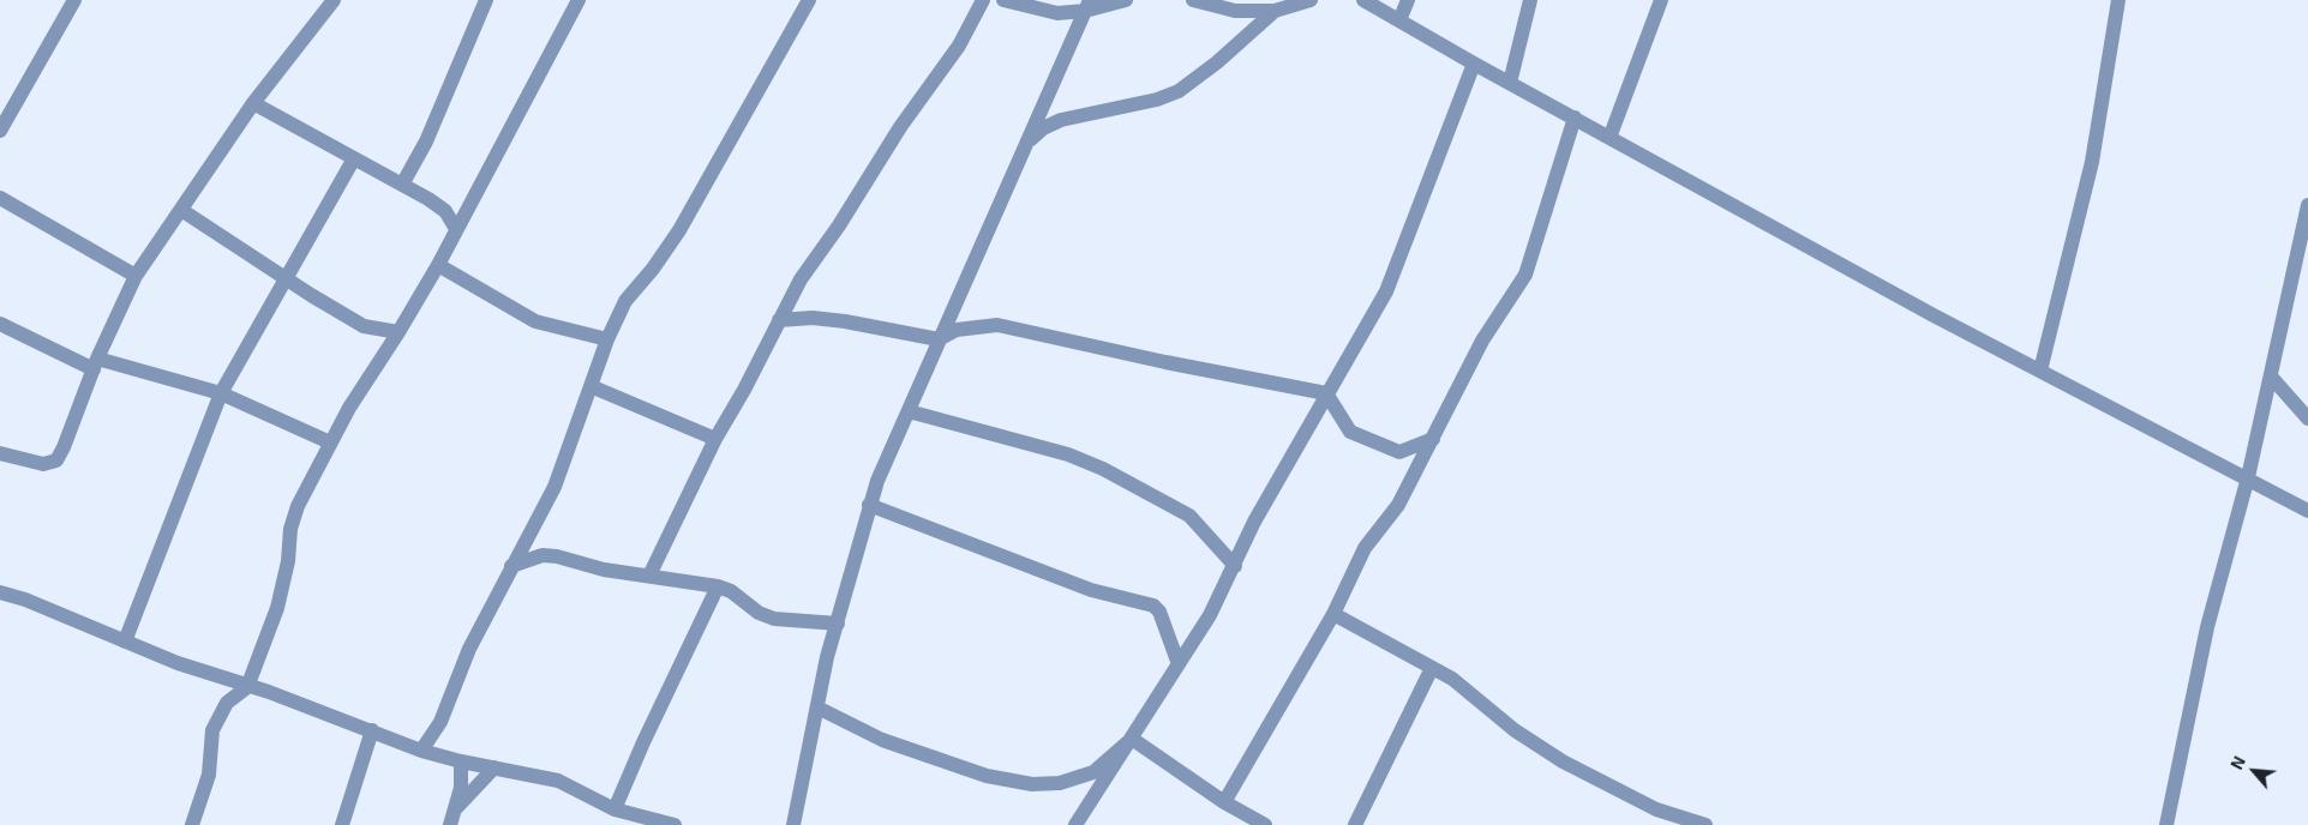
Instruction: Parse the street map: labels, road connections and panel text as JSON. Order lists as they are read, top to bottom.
{
  "north": "top left"
}
